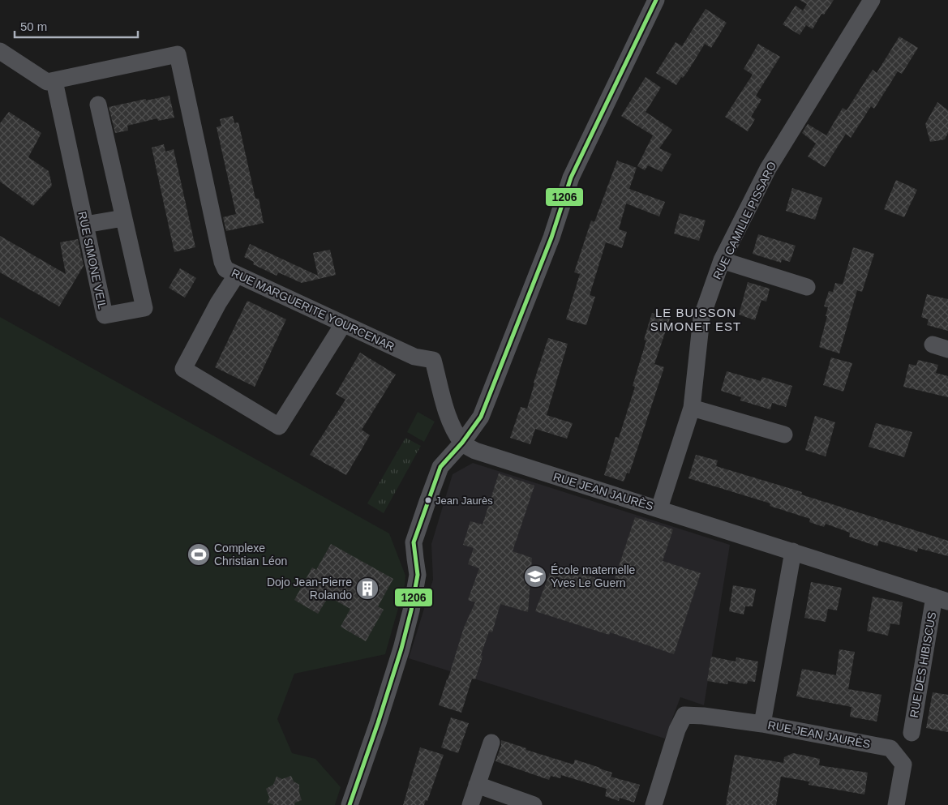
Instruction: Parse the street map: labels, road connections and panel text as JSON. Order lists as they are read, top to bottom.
{
  "streets": {
    "street": [
      "RUE CAMILLE PISSARO",
      "RUE SIMONE VEIL",
      "RUE MARGUERITE YOURCENAR",
      "RUE JEAN JAURÈS",
      "RUE DES HIBISCUS"
    ]
  },
  "crossings": [
    ["RUE CAMILLE PISSARO", "RUE JEAN JAURÈS"],
    ["RUE SIMONE VEIL", "RUE MARGUERITE YOURCENAR"],
    ["RUE MARGUERITE YOURCENAR", "RUE JEAN JAURÈS"],
    ["RUE JEAN JAURÈS", "RUE DES HIBISCUS"]
  ],
  "districts": ["LE BUISSON SIMONET EST"],
  "places": {
    "other": ["Jean Jaurès"],
    "sports": ["Complexe Christian Léon"],
    "school or university": ["École maternelle Yves Le Guern"],
    "building": ["Dojo Jean-Pierre Rolando"]
  },
  "lines": ["transit line 1206"],
  "scale_bar": "50 m"
}
